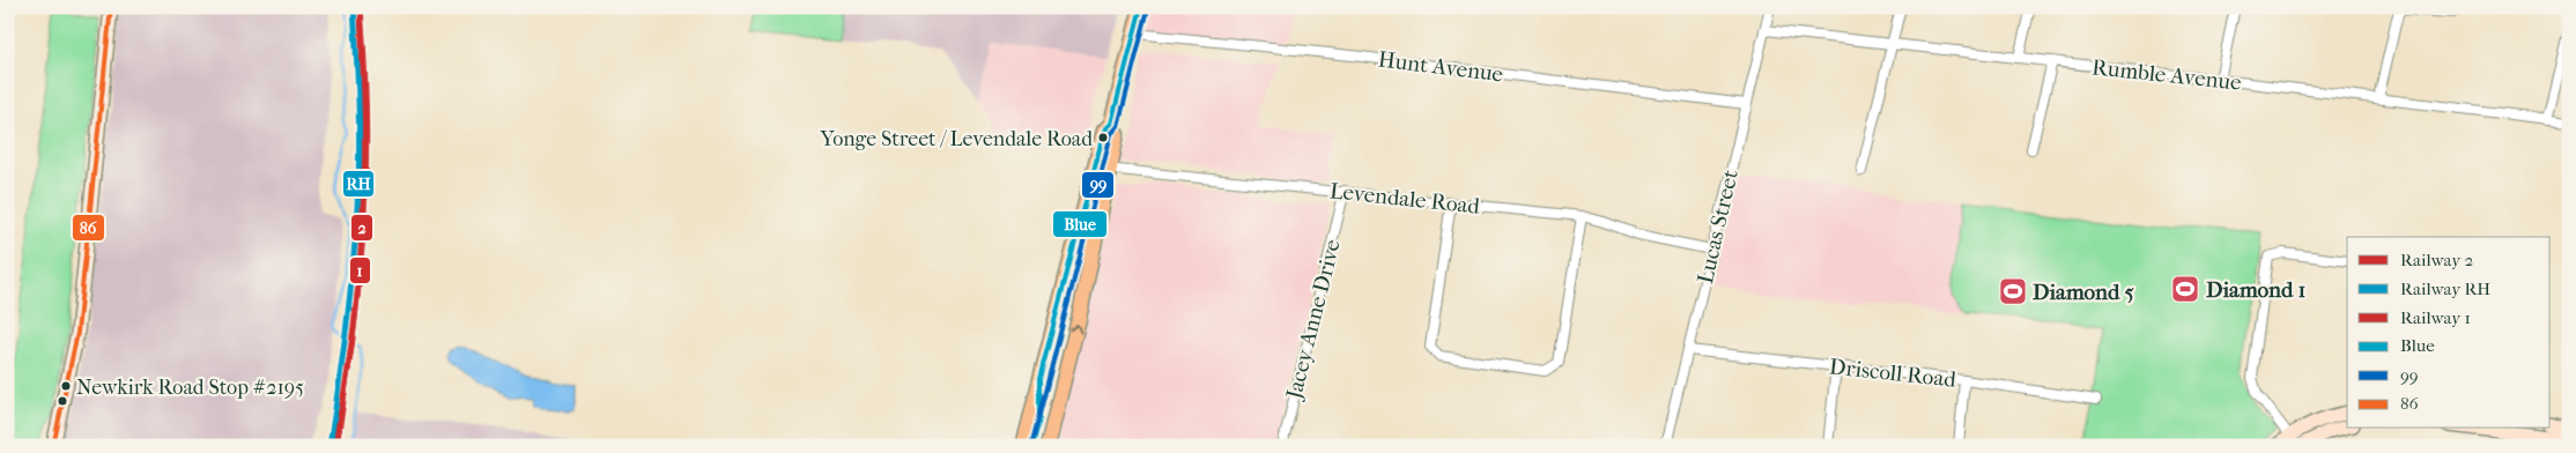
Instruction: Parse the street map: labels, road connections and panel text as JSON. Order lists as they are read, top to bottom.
{
  "streets": {
    "street": [
      "Hunt Avenue",
      "Rumble Avenue",
      "Levendale Road",
      "Lucas Street",
      "Jacey Anne Drive",
      "Driscoll Road"
    ]
  },
  "crossings": [
    ["Hunt Avenue", "Lucas Street"],
    ["Rumble Avenue", "Lucas Street"],
    ["Levendale Road", "Lucas Street"],
    ["Levendale Road", "Jacey Anne Drive"],
    ["Lucas Street", "Driscoll Road"]
  ],
  "places": {
    "other": ["Yonge Street / Levendale Road", "Newkirk Road Stop #2195"],
    "sports": ["Diamond 1", "Diamond 5"]
  },
  "lines": [
    "rail line 2",
    "rail line RH",
    "rail line 1",
    "transit line Blue",
    "transit line 86",
    "transit line 99"
  ],
  "legend": [
    "Railway 2",
    "Railway RH",
    "Railway 1",
    "Blue",
    "99",
    "86"
  ]
}
